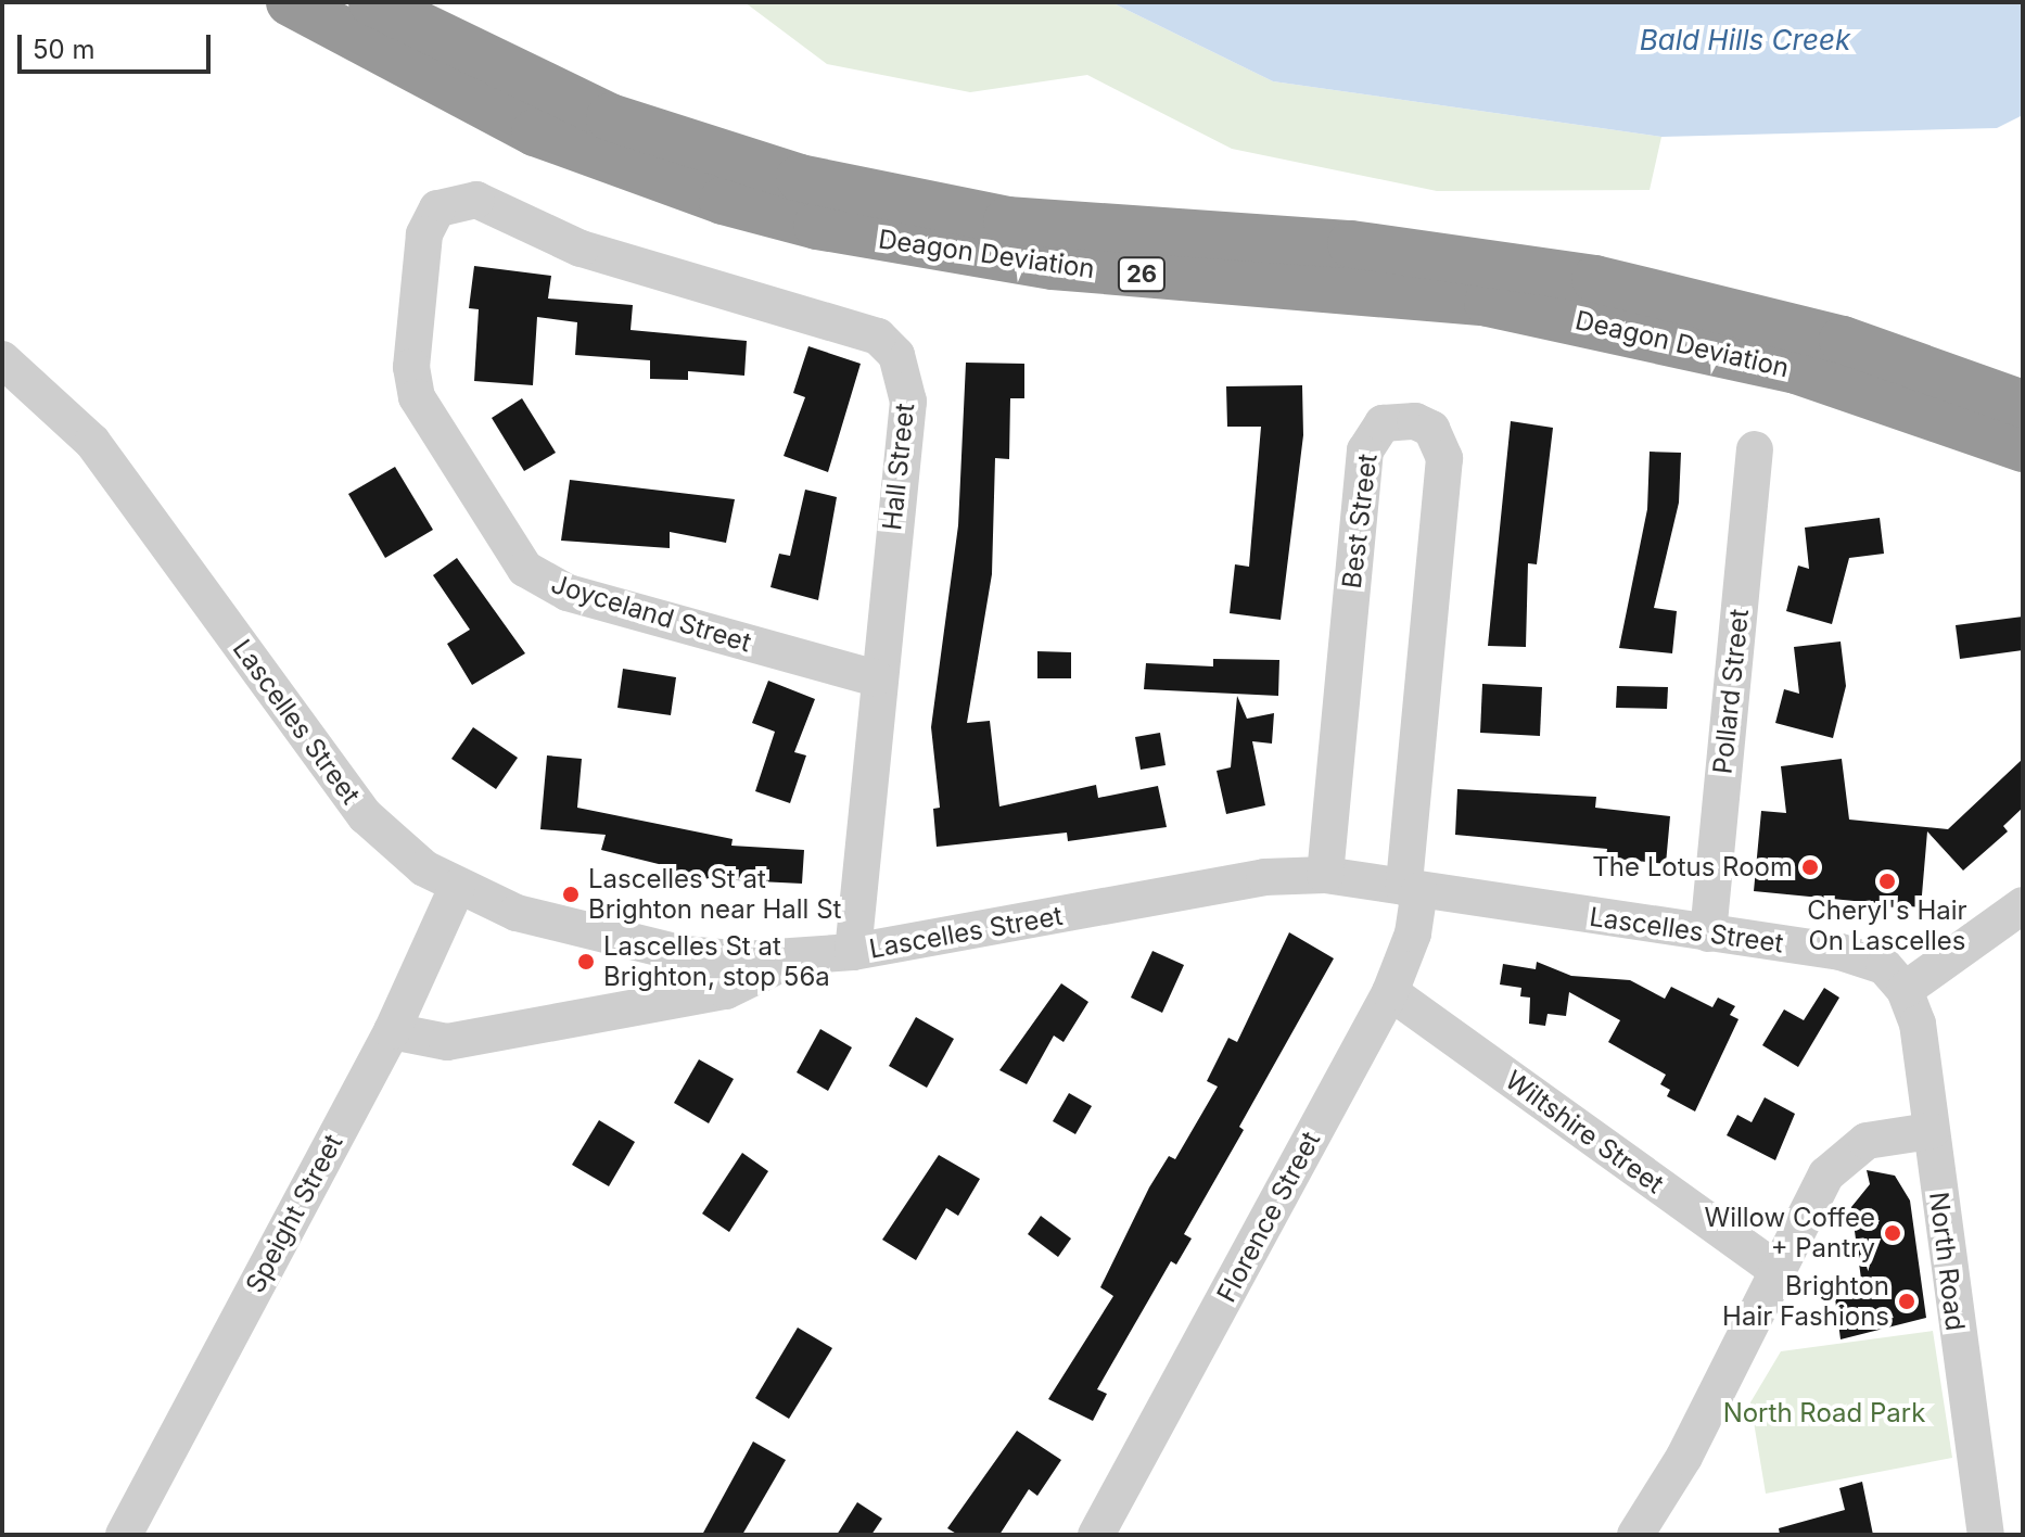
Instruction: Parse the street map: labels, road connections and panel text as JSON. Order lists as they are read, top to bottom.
{
  "streets": {
    "highway": ["Deagon Deviation", "26"],
    "street": [
      "Hall Street",
      "Best Street",
      "Joyceland Street",
      "Pollard Street",
      "Lascelles Street",
      "Wiltshire Street",
      "Speight Street",
      "Florence Street",
      "North Road"
    ]
  },
  "crossings": [
    ["Hall Street", "Joyceland Street"],
    ["Hall Street", "Lascelles Street"],
    ["Best Street", "Lascelles Street"],
    ["Best Street", "Florence Street"],
    ["Pollard Street", "Lascelles Street"],
    ["Lascelles Street", "Speight Street"],
    ["Lascelles Street", "Florence Street"],
    ["Lascelles Street", "North Road"],
    ["Wiltshire Street", "Florence Street"]
  ],
  "water": ["Bald Hills Creek"],
  "parks": ["North Road Park"],
  "places": [
    "The Lotus Room",
    "Cheryl's Hair On Lascelles",
    "Lascelles St at Brighton near Hall St",
    "Lascelles St at Brighton, stop 56a",
    "Willow Coffee + Pantry",
    "Brighton Hair Fashions"
  ],
  "scale_bar": "50 m"
}
